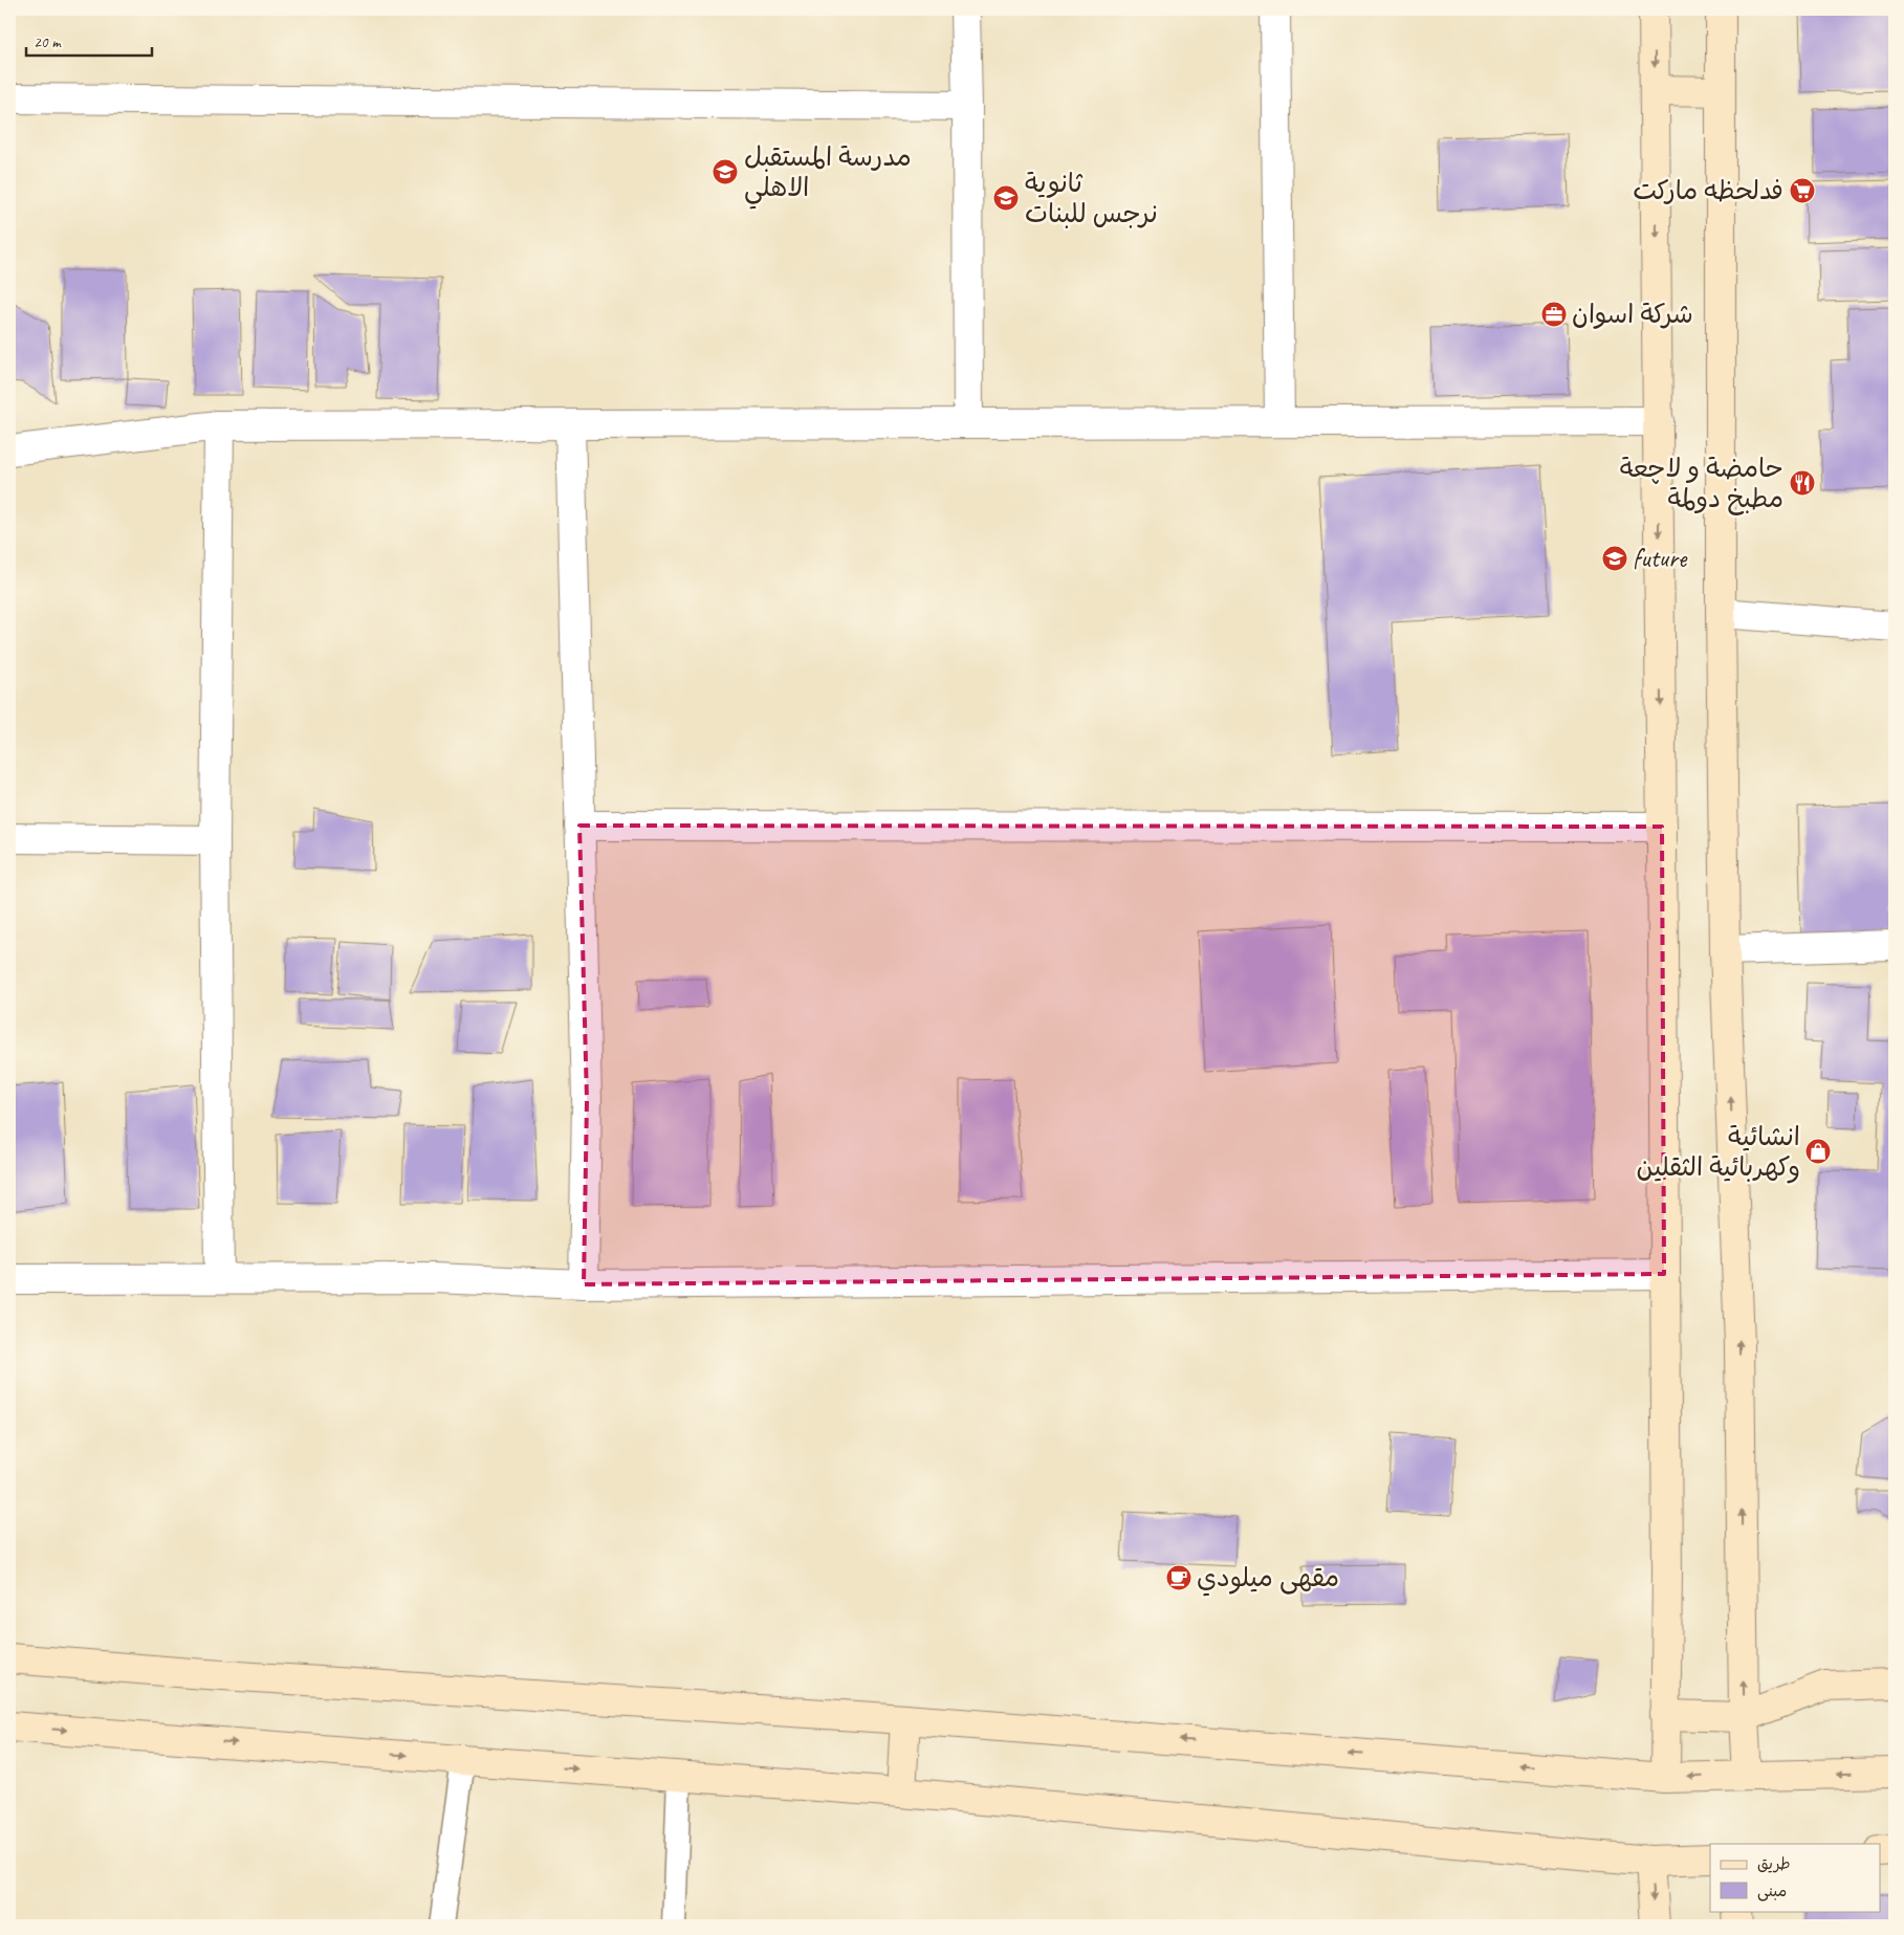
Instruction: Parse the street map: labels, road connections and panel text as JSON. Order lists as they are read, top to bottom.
{
  "places": {
    "school or university": ["مدرسة المستقبل الاهلي", "ثانوية نرجس للبنات", "future"],
    "supermarket": ["فدلحظه ماركت"],
    "office": ["شركة اسوان"],
    "restaurant": ["حامضة و لاچعة مطبخ دولمة"],
    "shop": ["انشائية وكهربائية الثقلين"],
    "cafe": ["مقهى ميلودي"]
  },
  "legend": ["طريق", "مبنى"],
  "scale_bar": "20 m"
}
